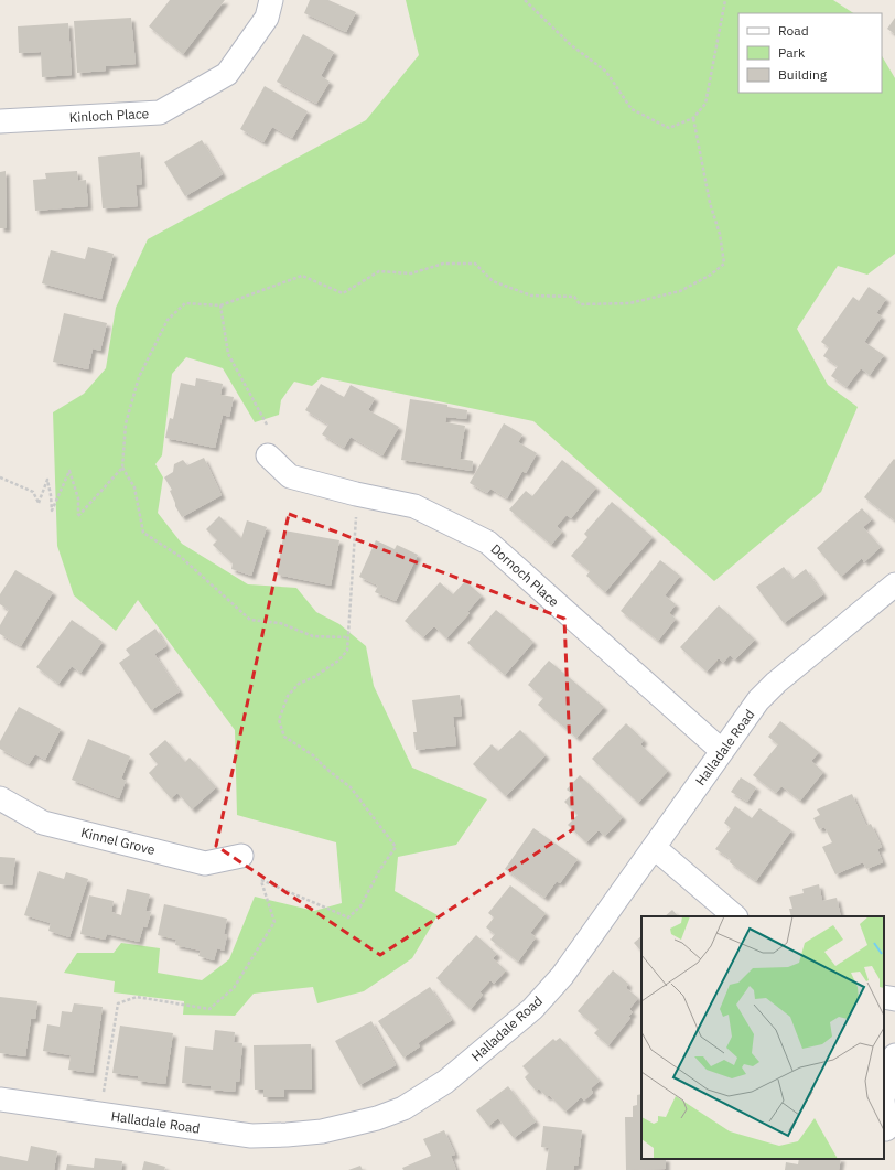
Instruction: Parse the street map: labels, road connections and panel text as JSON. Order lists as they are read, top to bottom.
{
  "streets": {
    "street": [
      "Kinloch Place",
      "Dornoch Place",
      "Halladale Road",
      "Kinnel Grove"
    ]
  },
  "crossings": [
    ["Dornoch Place", "Halladale Road"]
  ],
  "legend": ["Road", "Park", "Building"]
}
